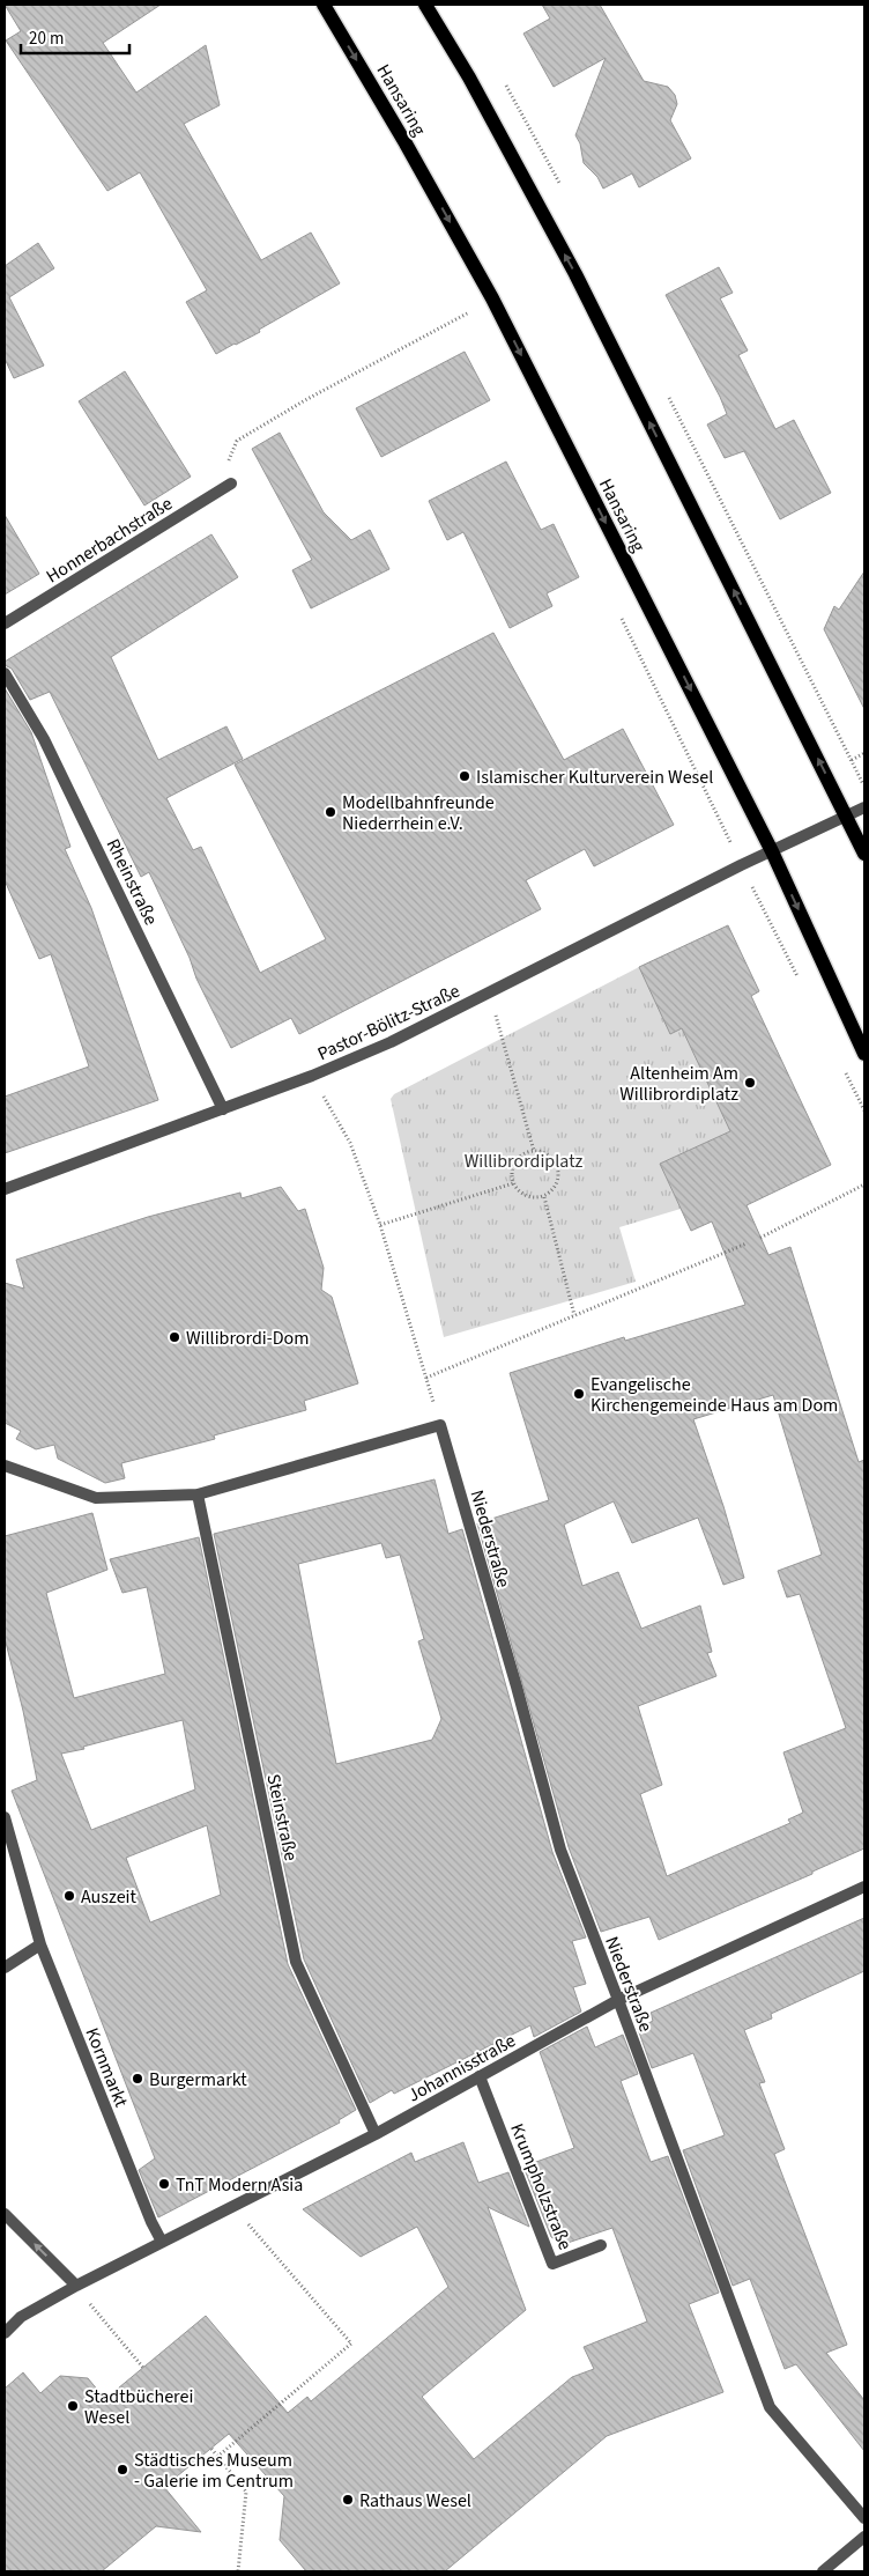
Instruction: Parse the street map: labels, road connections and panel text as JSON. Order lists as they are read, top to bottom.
{
  "streets": {
    "main road": ["Hansaring"],
    "street": [
      "Honnerbachstraße",
      "Rheinstraße",
      "Pastor-Bölitz-Straße",
      "Niederstraße",
      "Steinstraße",
      "Kornmarkt",
      "Johannisstraße",
      "Krumpholzstraße"
    ]
  },
  "crossings": [
    ["Hansaring", "Pastor-Bölitz-Straße"],
    ["Rheinstraße", "Pastor-Bölitz-Straße"],
    ["Niederstraße", "Johannisstraße"],
    ["Steinstraße", "Johannisstraße"],
    ["Kornmarkt", "Johannisstraße"],
    ["Johannisstraße", "Krumpholzstraße"]
  ],
  "parks": ["Willibrordiplatz"],
  "places": [
    "Islamischer Kulturverein Wesel",
    "Modellbahnfreunde Niederrhein e.V.",
    "Altenheim Am Willibrordiplatz",
    "Willibrordi-Dom",
    "Evangelische Kirchengemeinde Haus am Dom",
    "Auszeit",
    "Burgermarkt",
    "TnT Modern Asia",
    "Stadtbücherei Wesel",
    "Städtisches Museum - Galerie im Centrum",
    "Rathaus Wesel"
  ],
  "scale_bar": "20 m"
}
